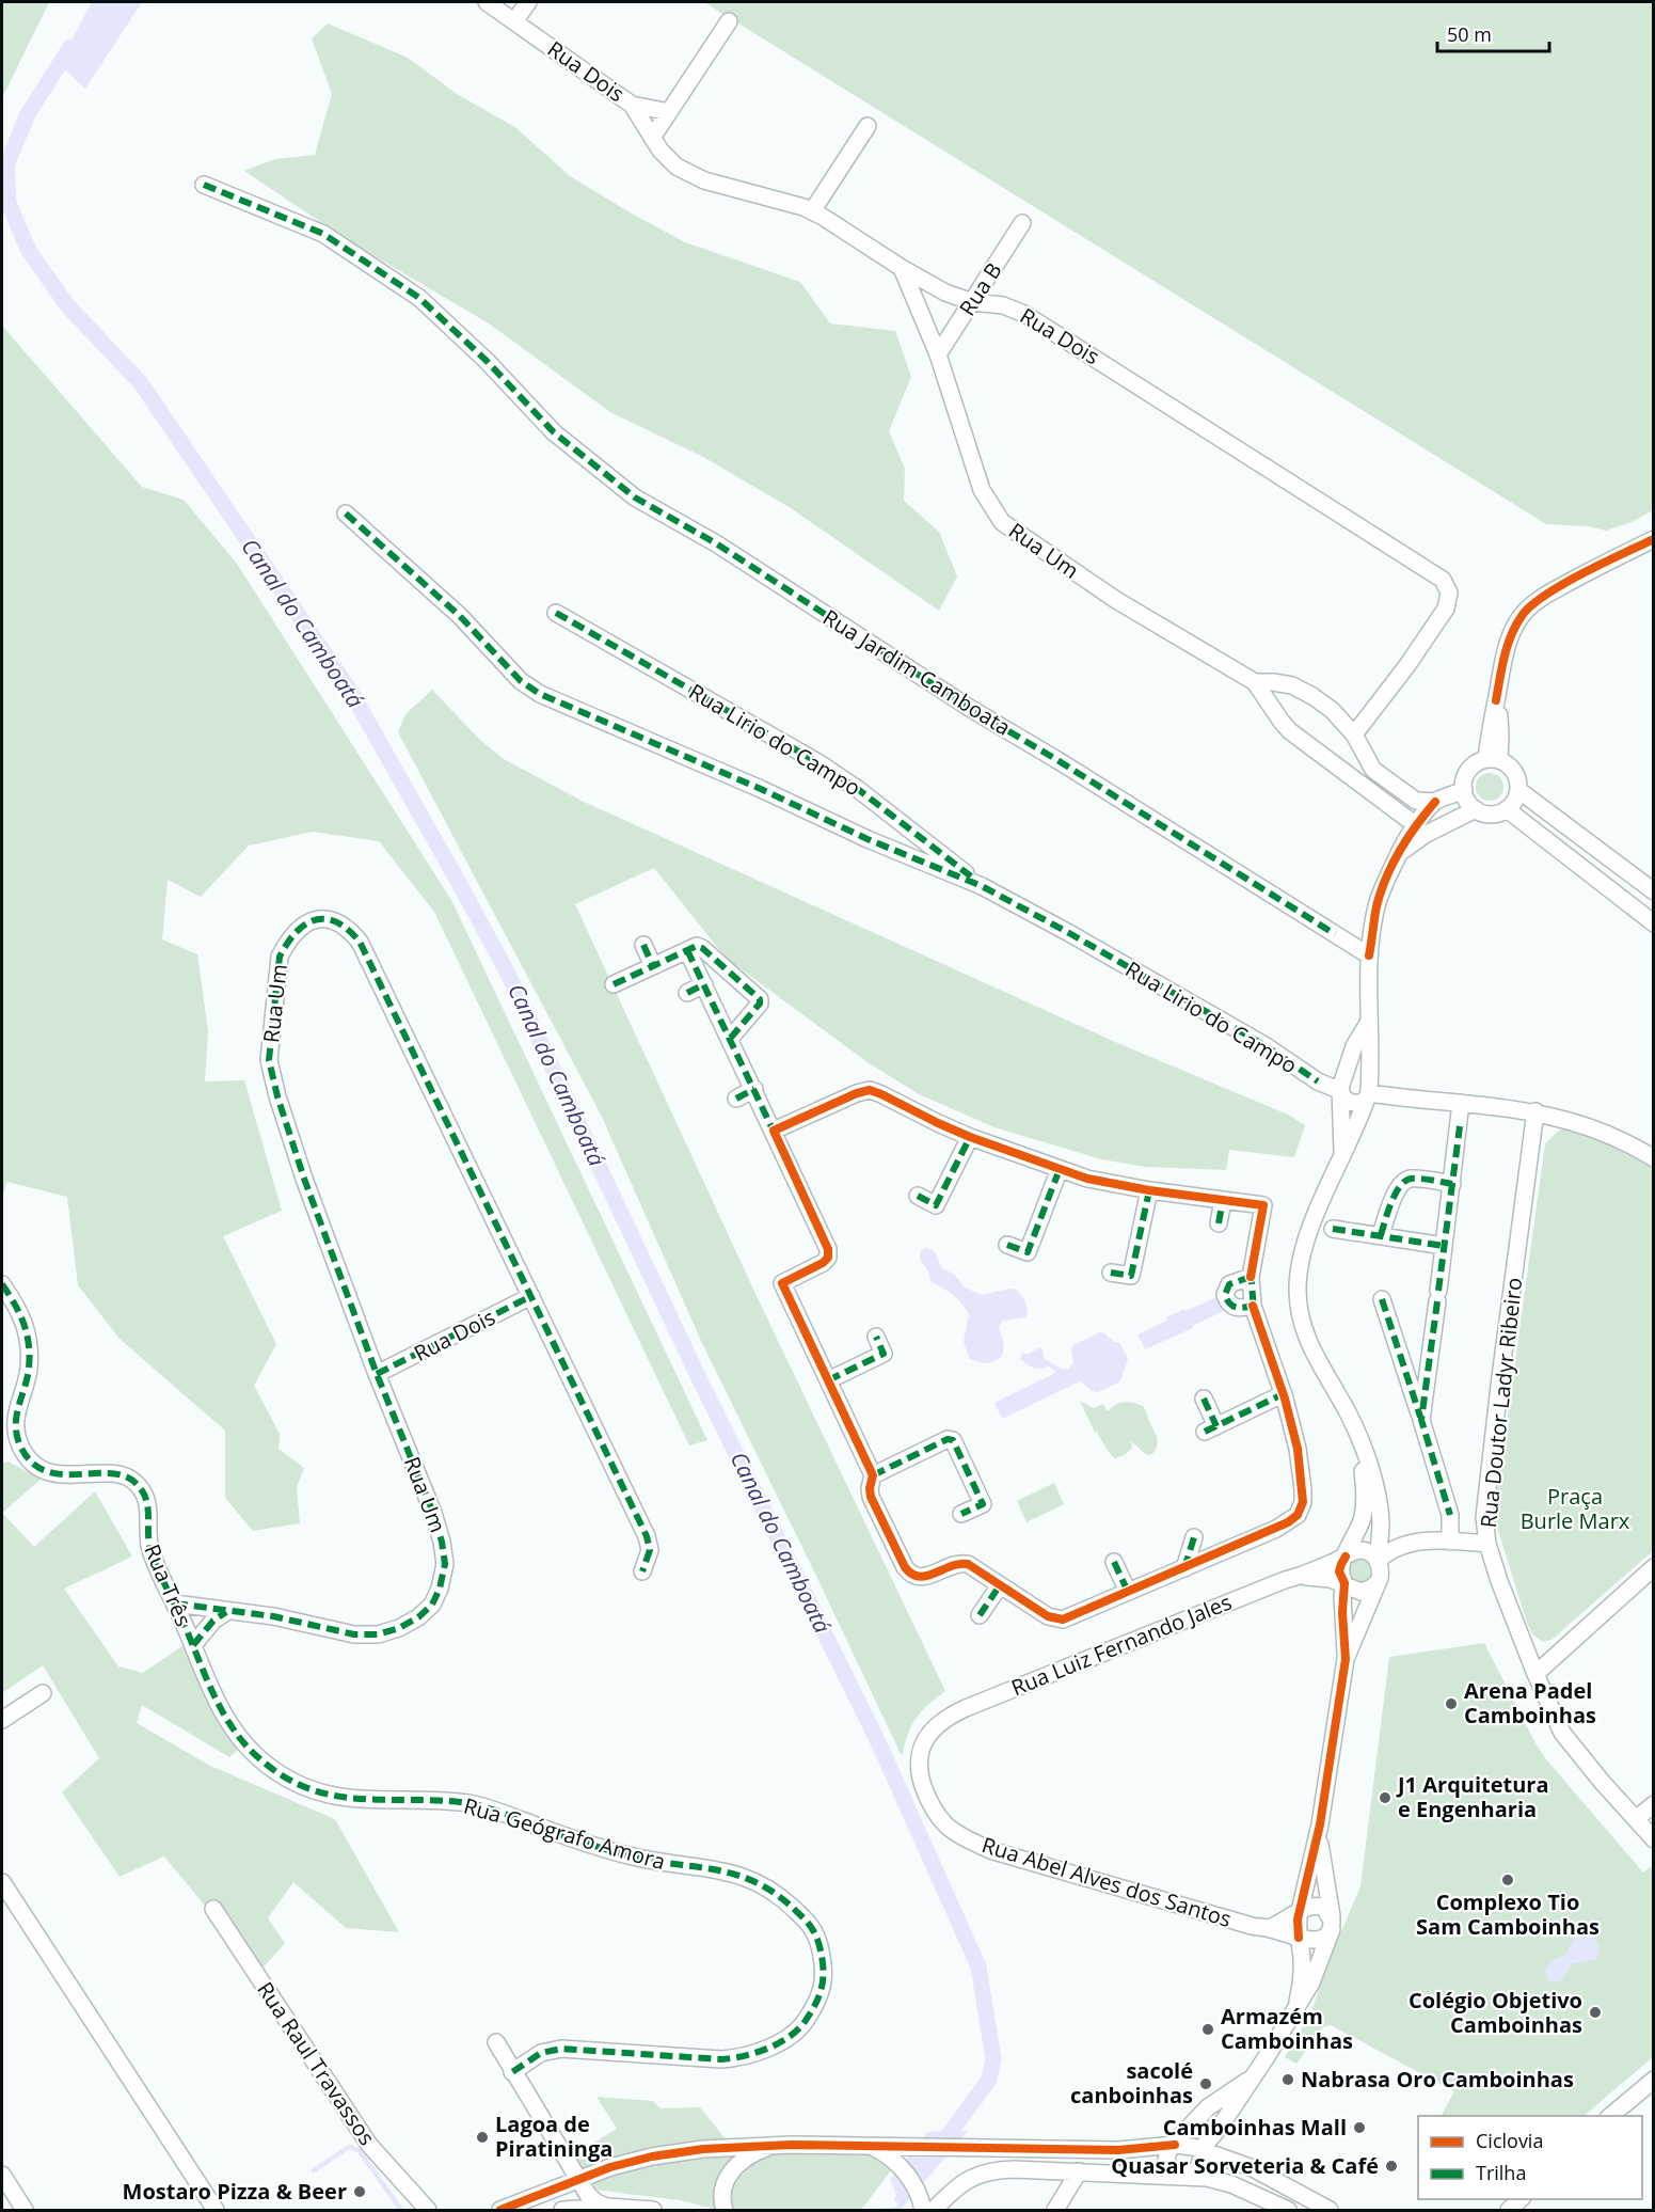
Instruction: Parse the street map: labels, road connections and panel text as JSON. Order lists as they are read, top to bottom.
{
  "streets": {
    "street": [
      "Rua Dois",
      "Rua B",
      "Rua Um",
      "Rua Jardim Camboata",
      "Rua Lirio do Campo",
      "Rua Doutor Ladyr Ribeiro",
      "Rua Três",
      "Rua Luiz Fernando Jales",
      "Rua Geógrafo Amora",
      "Rua Abel Alves dos Santos",
      "Rua Raul Travassos"
    ]
  },
  "crossings": [
    ["Rua Dois", "Rua B"],
    ["Rua Dois", "Rua Um"],
    ["Rua B", "Rua Um"],
    ["Rua Um", "Rua Três"],
    ["Rua Três", "Rua Geógrafo Amora"],
    ["Rua Luiz Fernando Jales", "Rua Abel Alves dos Santos"]
  ],
  "water": ["Canal do Camboatá"],
  "parks": ["Praça Burle Marx"],
  "places": [
    "Arena Padel Camboinhas",
    "J1 Arquitetura e Engenharia",
    "Complexo Tio Sam Camboinhas",
    "Colégio Objetivo Camboinhas",
    "Armazém Camboinhas",
    "Nabrasa Oro Camboinhas",
    "sacolé canboinhas",
    "Camboinhas Mall",
    "Lagoa de Piratininga",
    "Quasar Sorveteria & Café",
    "Mostaro Pizza & Beer"
  ],
  "legend": ["Ciclovia", "Trilha"],
  "scale_bar": "50 m"
}
